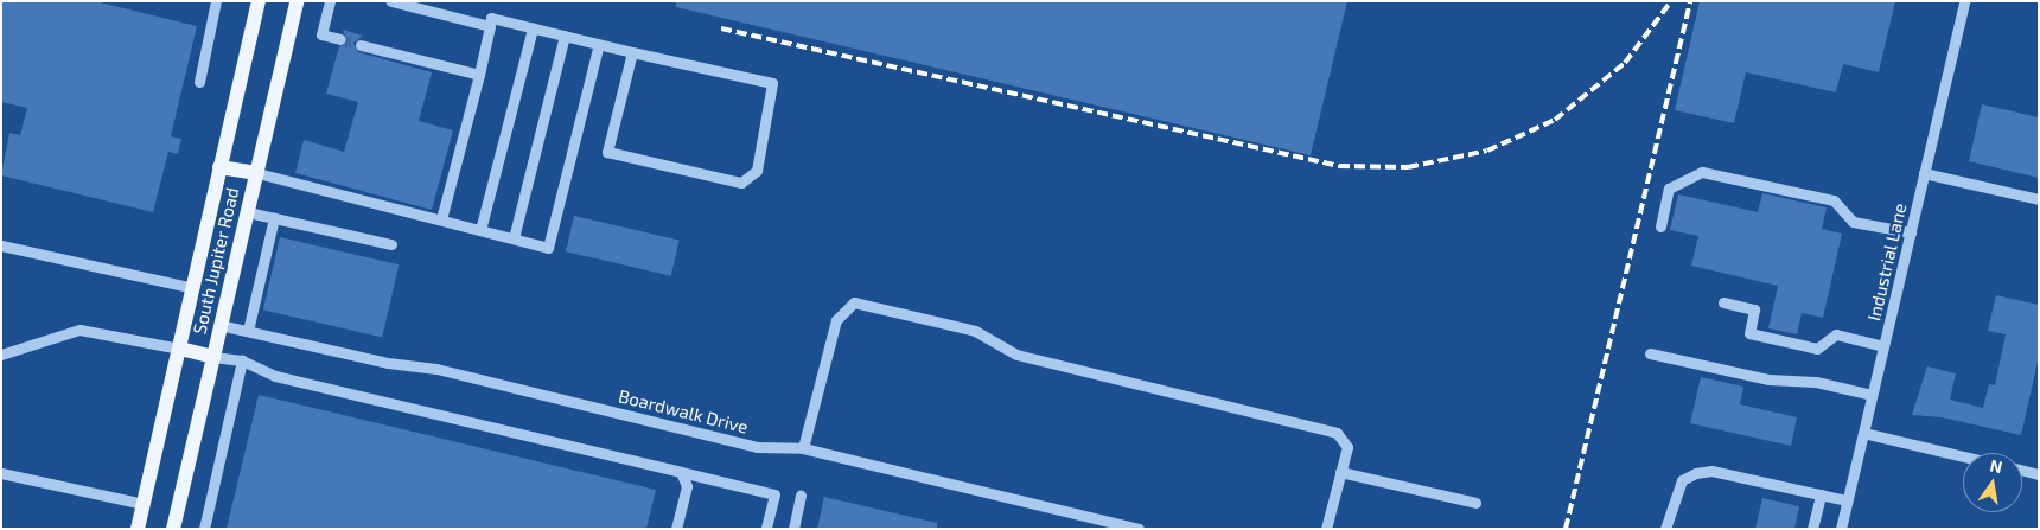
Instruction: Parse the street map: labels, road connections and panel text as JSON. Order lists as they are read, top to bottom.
{
  "streets": {
    "main road": ["South Jupiter Road"],
    "street": ["Industrial Lane", "Boardwalk Drive"]
  },
  "crossings": [
    ["South Jupiter Road", "Boardwalk Drive"]
  ],
  "north": "top"
}
